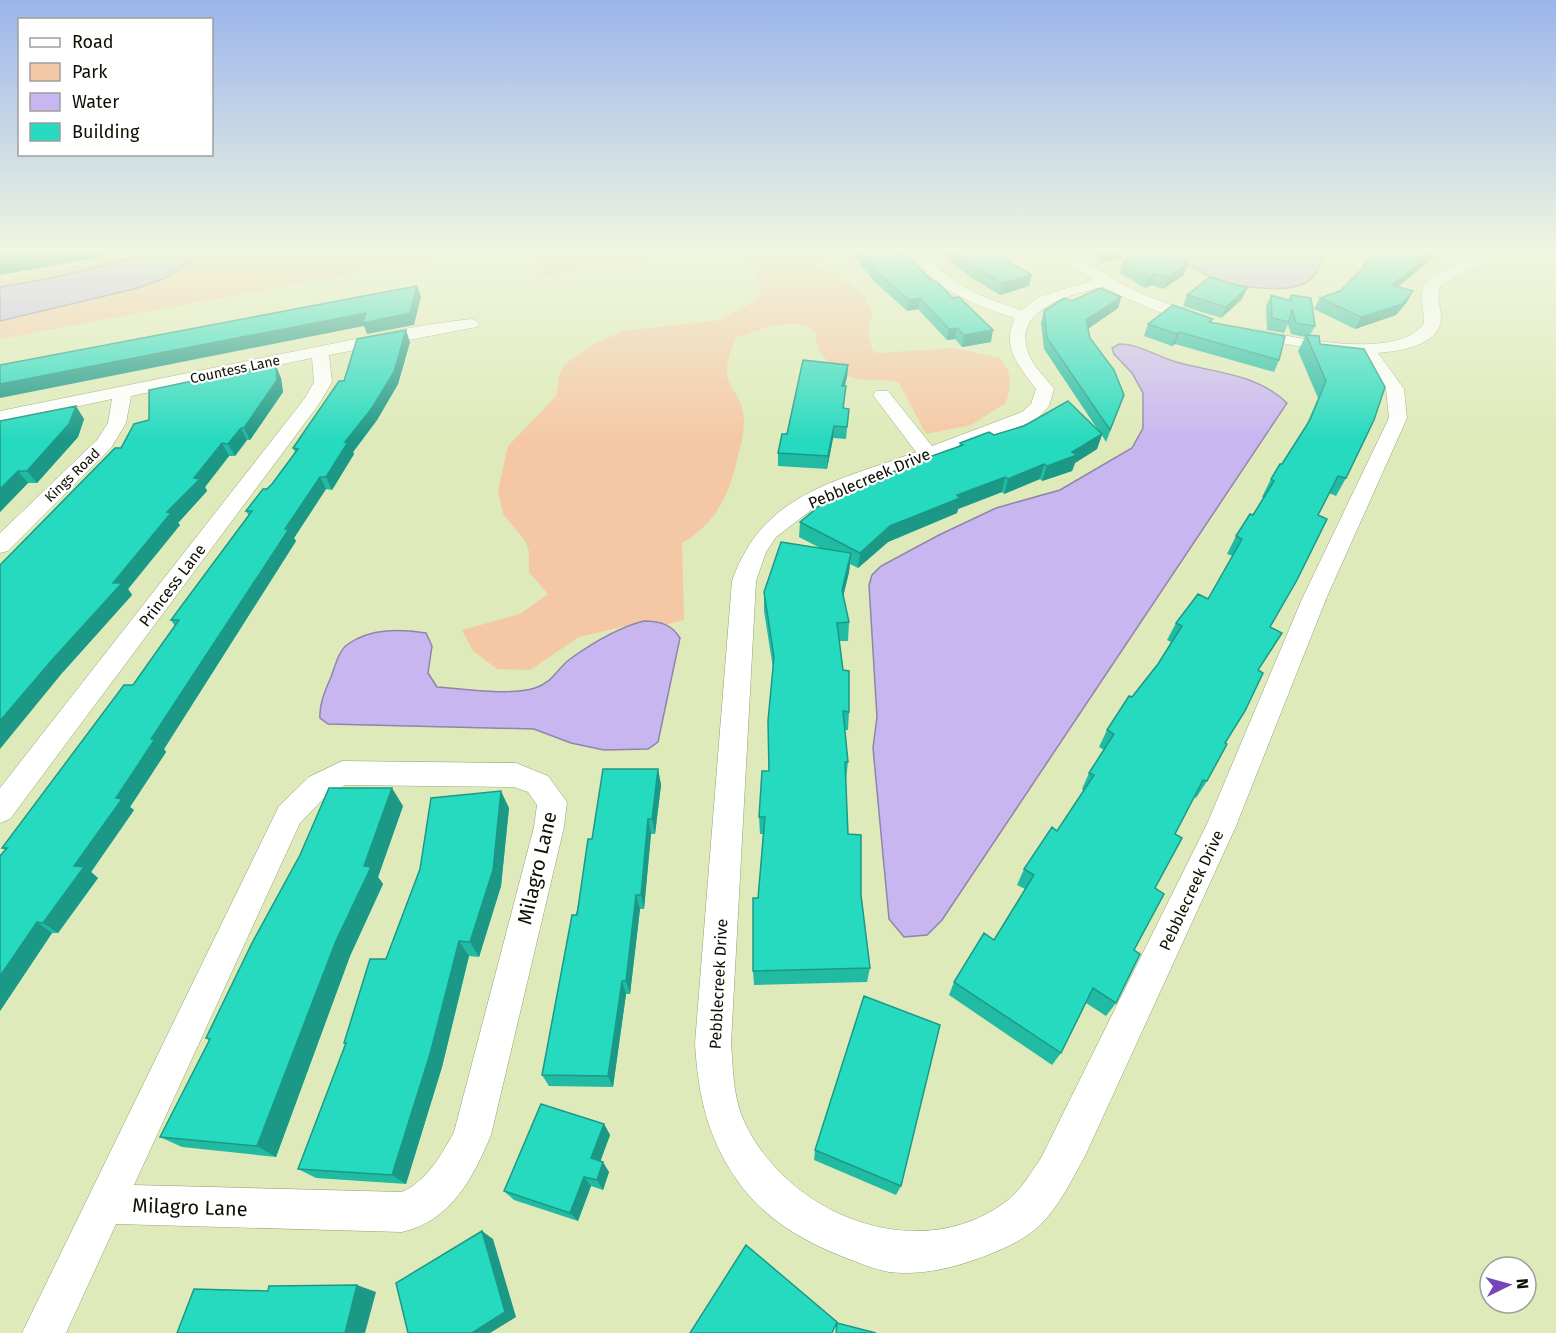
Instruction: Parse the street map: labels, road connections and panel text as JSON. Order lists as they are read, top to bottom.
{
  "streets": {
    "street": [
      "Countess Lane",
      "Kings Road",
      "Pebblecreek Drive",
      "Princess Lane",
      "Milagro Lane"
    ]
  },
  "crossings": [
    ["Countess Lane", "Kings Road"],
    ["Countess Lane", "Princess Lane"]
  ],
  "legend": [
    "Road",
    "Park",
    "Water",
    "Building"
  ],
  "north": "right"
}
